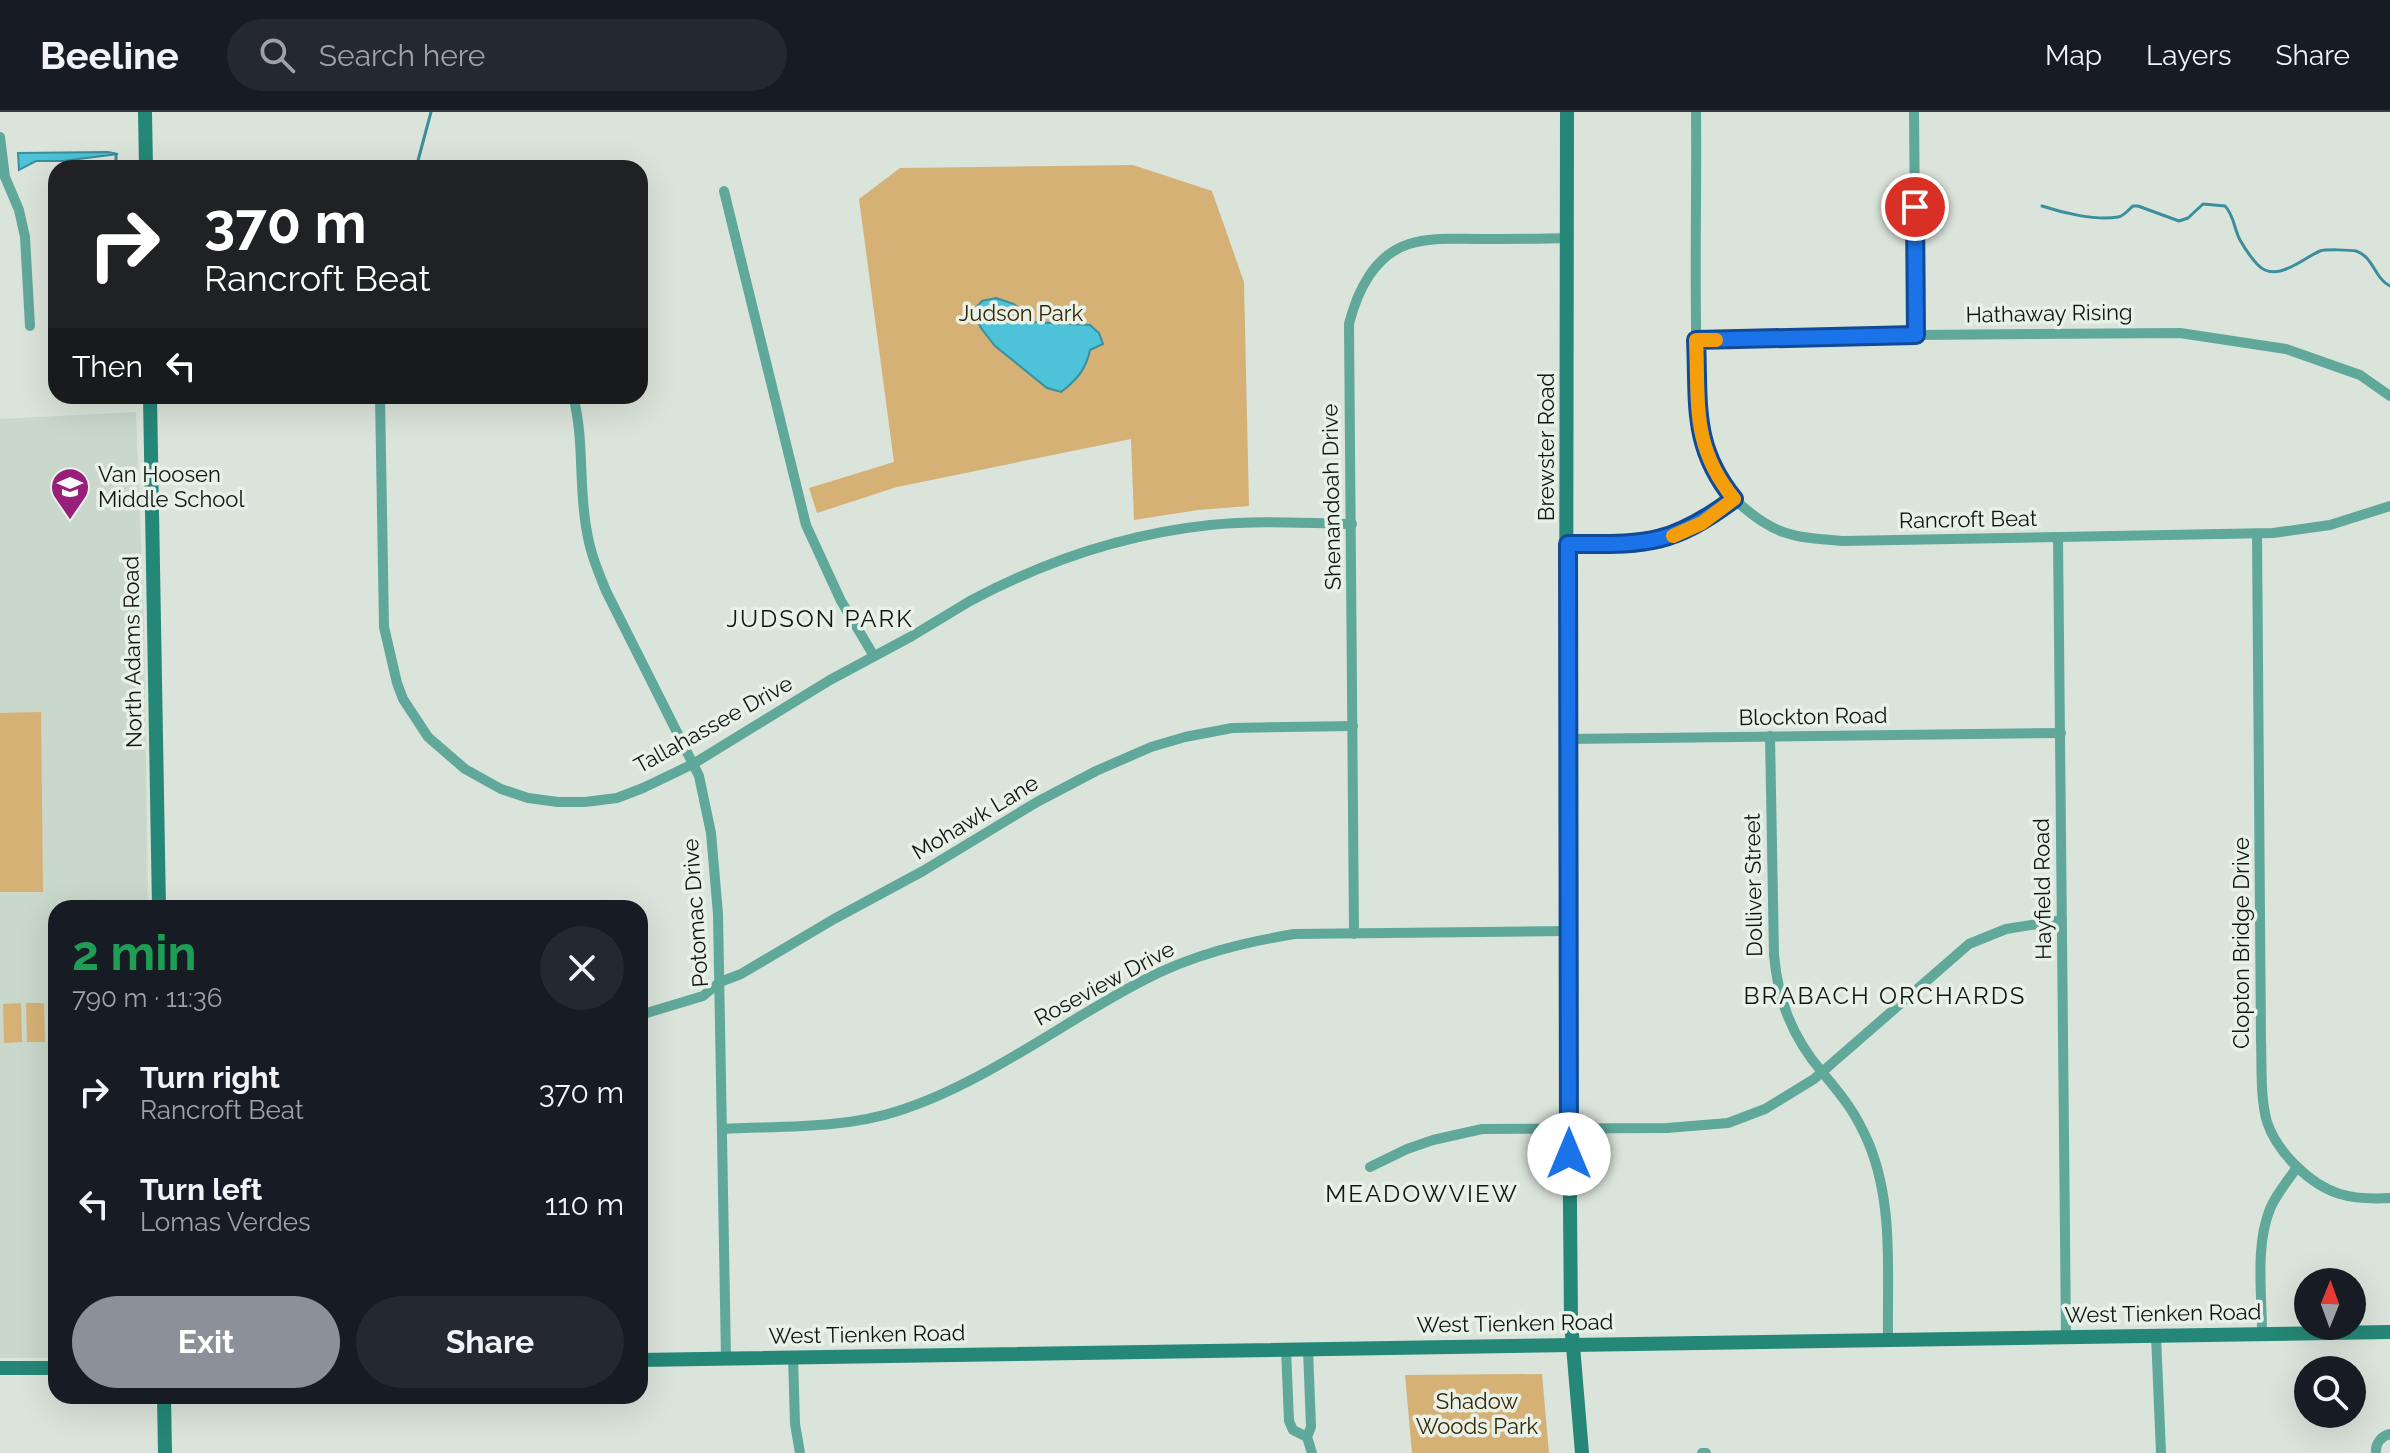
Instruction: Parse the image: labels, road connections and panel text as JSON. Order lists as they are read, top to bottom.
{
  "streets": {
    "street": [
      "Hathaway Rising",
      "Brewster Road",
      "Shenandoah Drive",
      "Rancroft Beat",
      "North Adams Road",
      "Blockton Road",
      "Tallahassee Drive",
      "Mohawk Lane",
      "Dolliver Street",
      "Hayfield Road",
      "Potomac Drive",
      "Clopton Bridge Drive",
      "Roseview Drive",
      "West Tienken Road"
    ]
  },
  "crossings": [
    ["Hathaway Rising", "Rancroft Beat"],
    ["Brewster Road", "Shenandoah Drive"],
    ["Brewster Road", "Blockton Road"],
    ["Brewster Road", "Roseview Drive"],
    ["Brewster Road", "West Tienken Road"],
    ["Shenandoah Drive", "Tallahassee Drive"],
    ["Shenandoah Drive", "Mohawk Lane"],
    ["Shenandoah Drive", "Roseview Drive"],
    ["Rancroft Beat", "Hayfield Road"],
    ["Rancroft Beat", "Clopton Bridge Drive"],
    ["Blockton Road", "Dolliver Street"],
    ["Blockton Road", "Hayfield Road"],
    ["Tallahassee Drive", "Potomac Drive"],
    ["Mohawk Lane", "Potomac Drive"],
    ["Dolliver Street", "West Tienken Road"],
    ["Hayfield Road", "West Tienken Road"],
    ["Potomac Drive", "Roseview Drive"],
    ["Potomac Drive", "West Tienken Road"]
  ],
  "districts": ["JUDSON PARK", "BRABACH ORCHARDS", "MEADOWVIEW"],
  "parks": ["Judson Park", "Shadow Woods Park"],
  "places": {
    "school or university": ["Van Hoosen Middle School"]
  },
  "north": "top",
  "page": {
    "header": "Beeline",
    "search": "Search here",
    "nav": ["Map", "Layers", "Share"],
    "turn": ["370 m", "Rancroft Beat"],
    "then": "Then",
    "heading": ["2 min", "790 m · 11:36"],
    "list": [
      {
        "name": "Turn right",
        "note": "Rancroft Beat",
        "value": "370 m"
      },
      {
        "name": "Turn left",
        "note": "Lomas Verdes",
        "value": "110 m"
      }
    ],
    "buttons": ["Exit", "Share"]
  }
}
